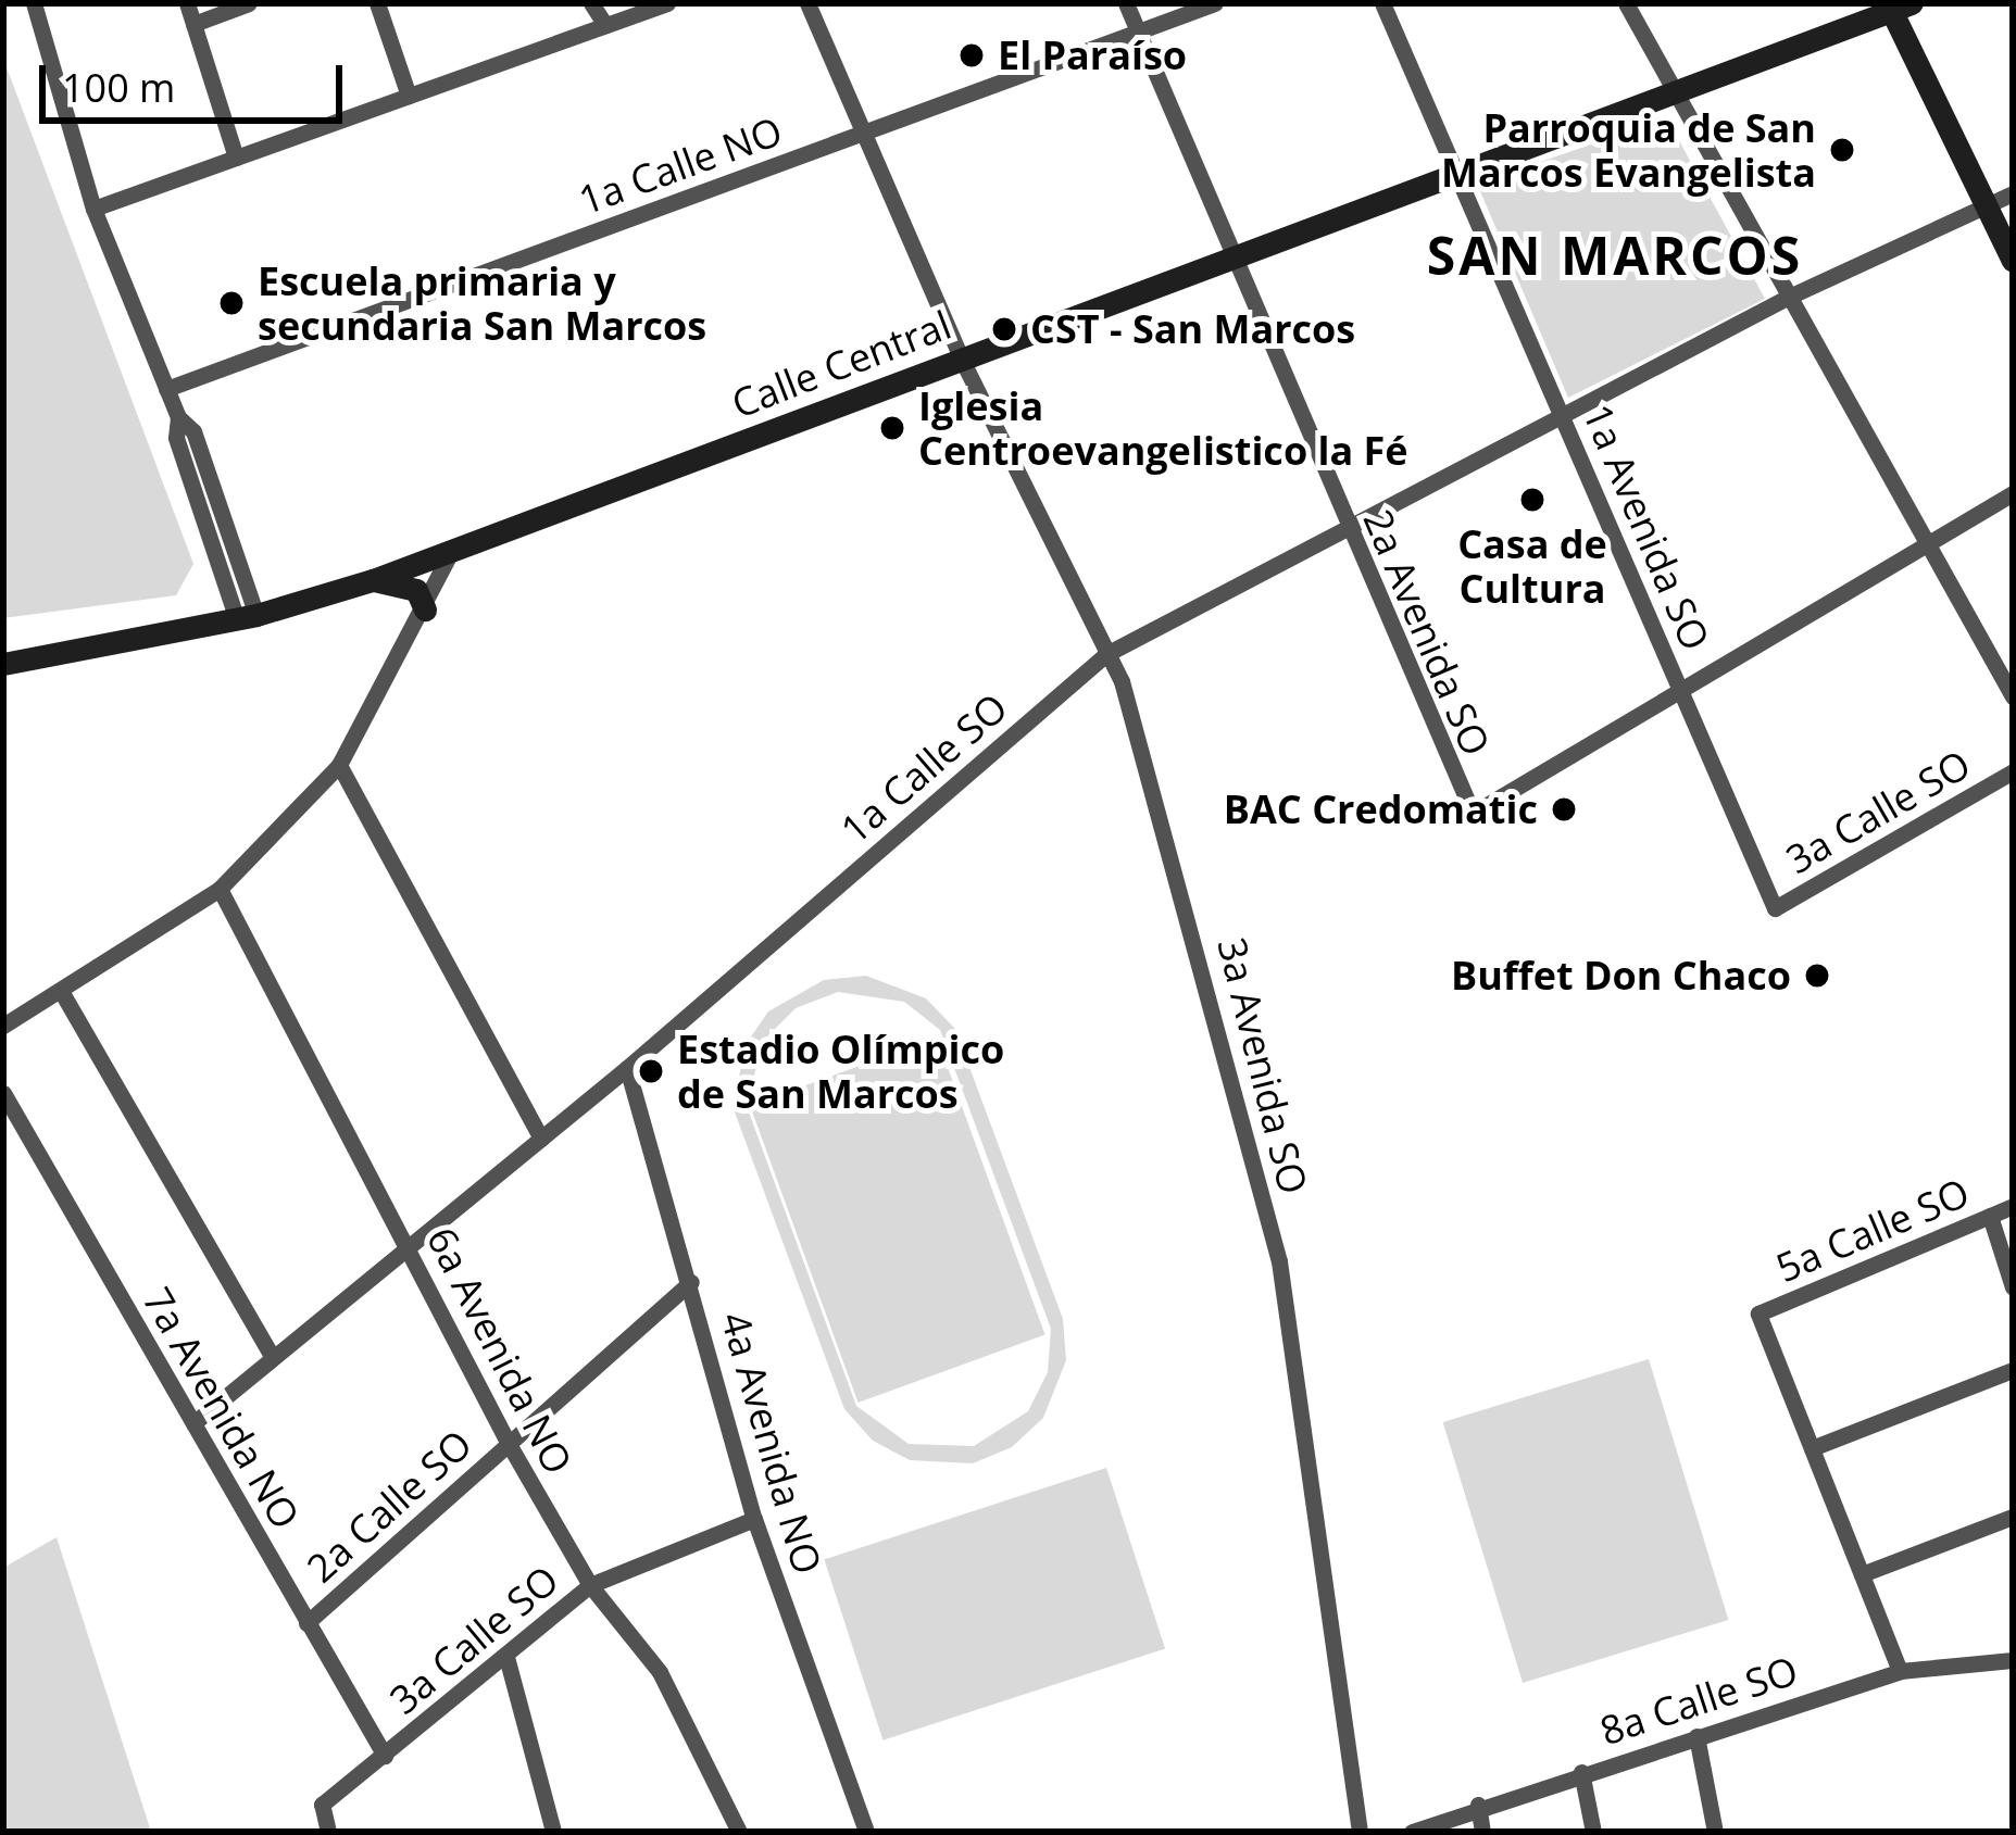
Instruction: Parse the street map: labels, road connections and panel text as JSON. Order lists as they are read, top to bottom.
{
  "streets": {
    "main road": ["Calle Central"],
    "street": [
      "1a Calle NO",
      "1a Avenida SO",
      "2a Avenida SO",
      "1a Calle SO",
      "3a Calle SO",
      "3a Avenida SO",
      "5a Calle SO",
      "6a Avenida NO",
      "7a Avenida NO",
      "4a Avenida NO",
      "2a Calle SO",
      "8a Calle SO"
    ]
  },
  "crossings": [
    ["1a Calle NO", "2a Avenida SO"],
    ["1a Calle NO", "3a Avenida SO"],
    ["Calle Central", "1a Avenida SO"],
    ["Calle Central", "2a Avenida SO"],
    ["Calle Central", "3a Avenida SO"],
    ["1a Avenida SO", "2a Avenida SO"],
    ["1a Avenida SO", "1a Calle SO"],
    ["1a Avenida SO", "3a Calle SO"],
    ["2a Avenida SO", "1a Calle SO"],
    ["1a Calle SO", "3a Avenida SO"],
    ["1a Calle SO", "6a Avenida NO"],
    ["1a Calle SO", "7a Avenida NO"],
    ["1a Calle SO", "4a Avenida NO"],
    ["3a Calle SO", "6a Avenida NO"],
    ["3a Calle SO", "7a Avenida NO"],
    ["3a Calle SO", "4a Avenida NO"],
    ["6a Avenida NO", "2a Calle SO"],
    ["7a Avenida NO", "2a Calle SO"],
    ["4a Avenida NO", "2a Calle SO"]
  ],
  "districts": ["SAN MARCOS"],
  "places": [
    "El Paraíso",
    "Parroquia de San Marcos Evangelista",
    "Escuela primaria y secundaria San Marcos",
    "CST - San Marcos",
    "Iglesia Centroevangelistico la Fé",
    "Casa de Cultura",
    "BAC Credomatic",
    "Buffet Don Chaco",
    "Estadio Olímpico de San Marcos"
  ],
  "scale_bar": "100 m"
}
